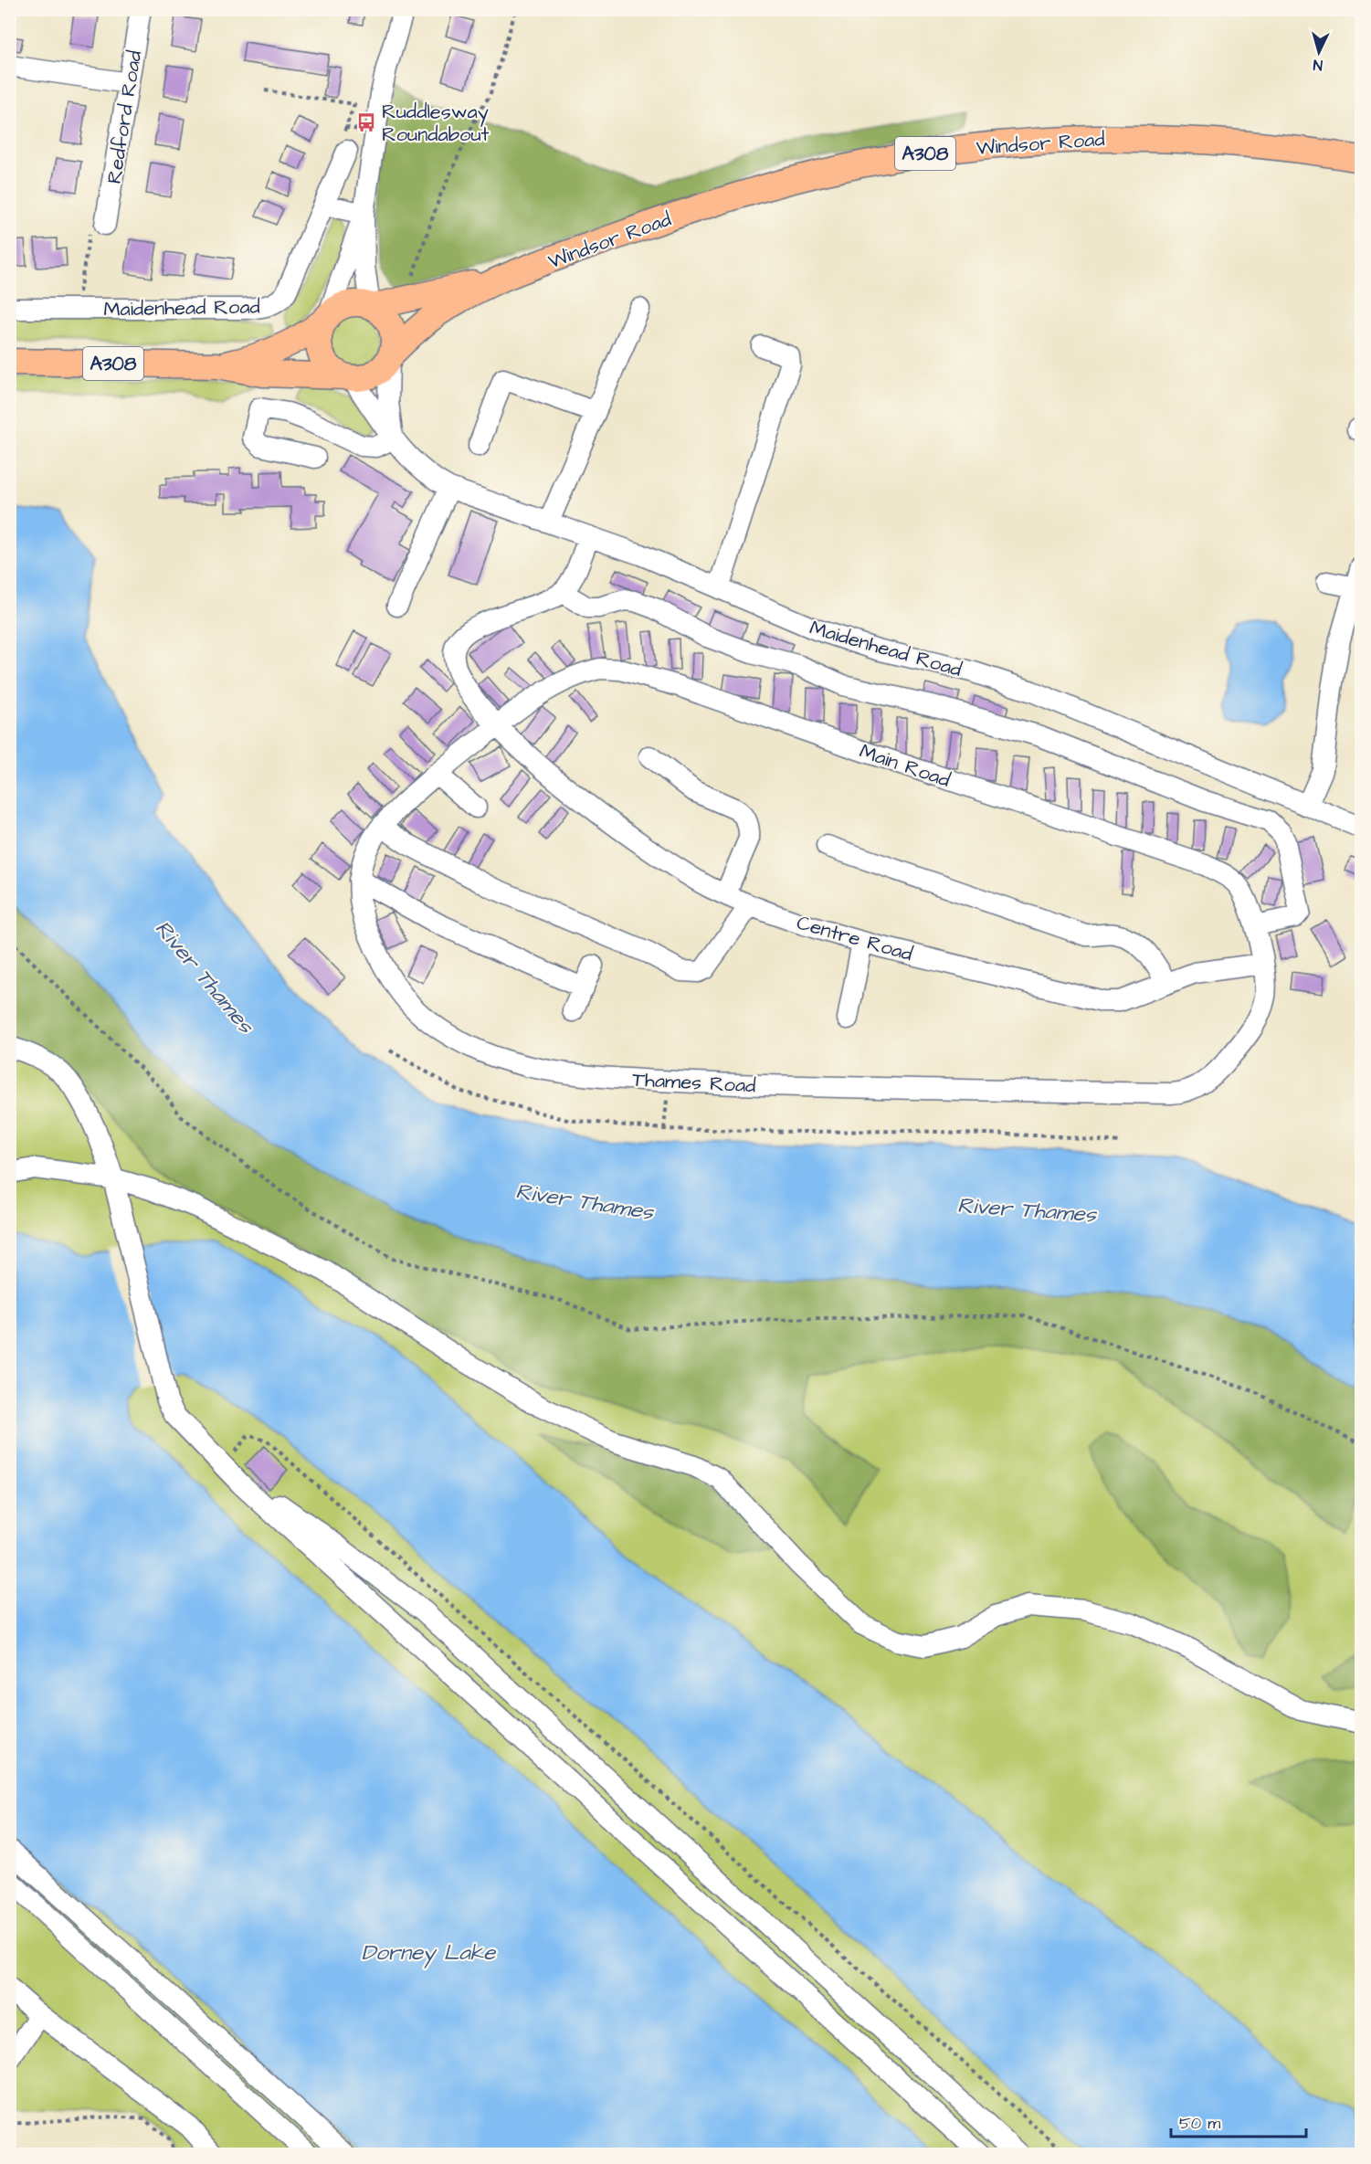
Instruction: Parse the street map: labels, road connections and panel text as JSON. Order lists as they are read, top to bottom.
{
  "streets": {
    "main road": ["Windsor Road", "A308"],
    "street": [
      "Redford Road",
      "Maidenhead Road",
      "Main Road",
      "Centre Road",
      "Thames Road"
    ]
  },
  "crossings": [
    ["Windsor Road", "A308"],
    ["Windsor Road", "Maidenhead Road"],
    ["A308", "Maidenhead Road"],
    ["Main Road", "Centre Road"],
    ["Main Road", "Thames Road"],
    ["Centre Road", "Thames Road"]
  ],
  "water": ["River Thames", "Dorney Lake"],
  "places": {
    "bus stop": ["Ruddlesway Roundabout"]
  },
  "scale_bar": "50 m",
  "north": "bottom"
}
